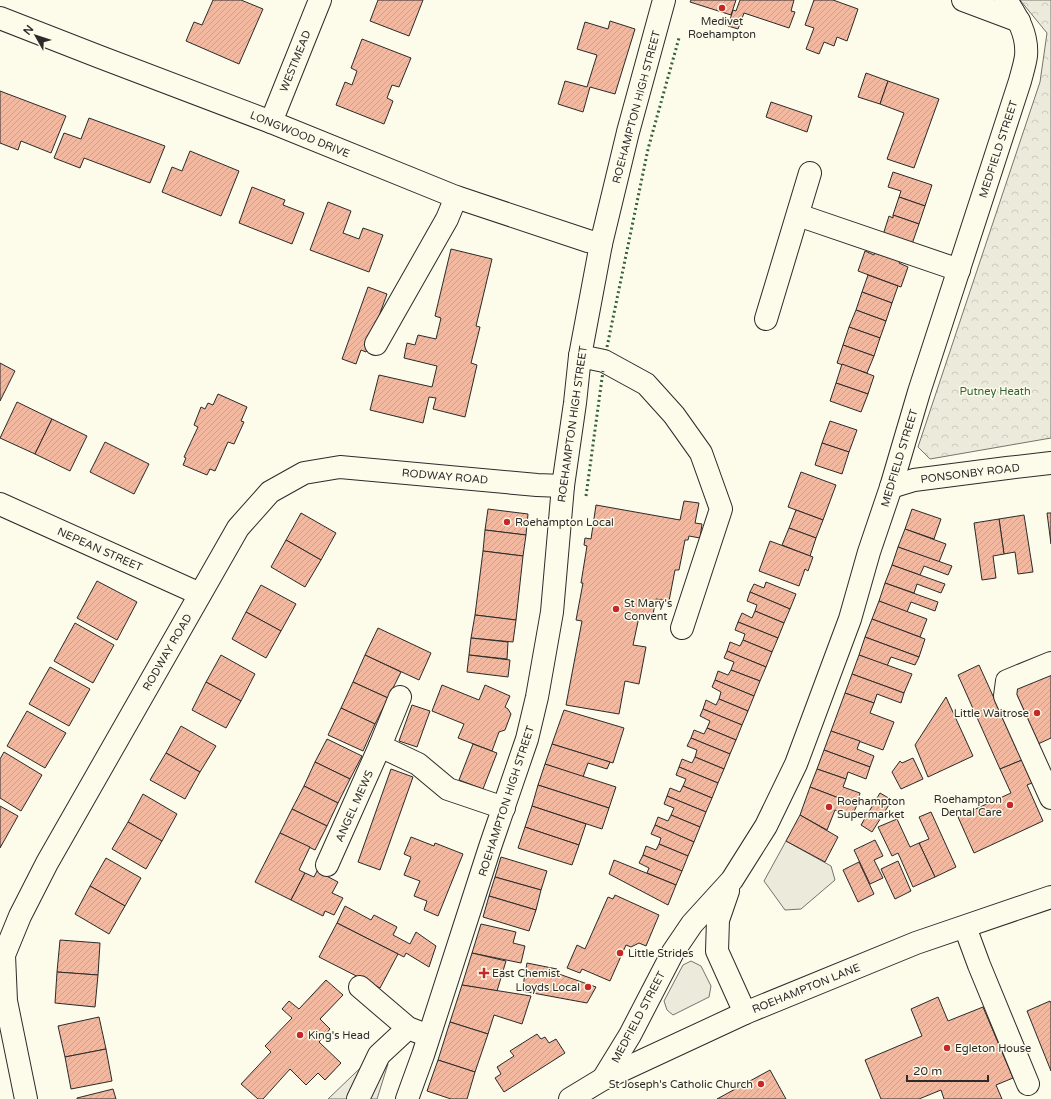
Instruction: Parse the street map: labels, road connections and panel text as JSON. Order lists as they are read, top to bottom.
{
  "streets": {
    "main road": [
      "WESTMEAD",
      "ROEHAMPTON HIGH STREET",
      "LONGWOOD DRIVE",
      "MEDFIELD STREET",
      "PONSONBY ROAD",
      "RODWAY ROAD",
      "NEPEAN STREET",
      "ANGEL MEWS",
      "ROEHAMPTON LANE"
    ]
  },
  "crossings": [
    ["WESTMEAD", "LONGWOOD DRIVE"],
    ["ROEHAMPTON HIGH STREET", "LONGWOOD DRIVE"],
    ["ROEHAMPTON HIGH STREET", "RODWAY ROAD"],
    ["MEDFIELD STREET", "PONSONBY ROAD"],
    ["MEDFIELD STREET", "ROEHAMPTON LANE"],
    ["RODWAY ROAD", "NEPEAN STREET"]
  ],
  "parks": ["Putney Heath"],
  "places": {
    "other": [
      "Medivet Roehampton",
      "Roehampton Local",
      "St Mary's Convent",
      "Little Waitrose",
      "Roehampton Dental Care",
      "Roehampton Supermarket",
      "Little Strides",
      "Lloyds Local",
      "King's Head",
      "Egleton House",
      "St Joseph's Catholic Church"
    ],
    "health": ["East Chemist"]
  },
  "scale_bar": "20 m",
  "north": "top left"
}
